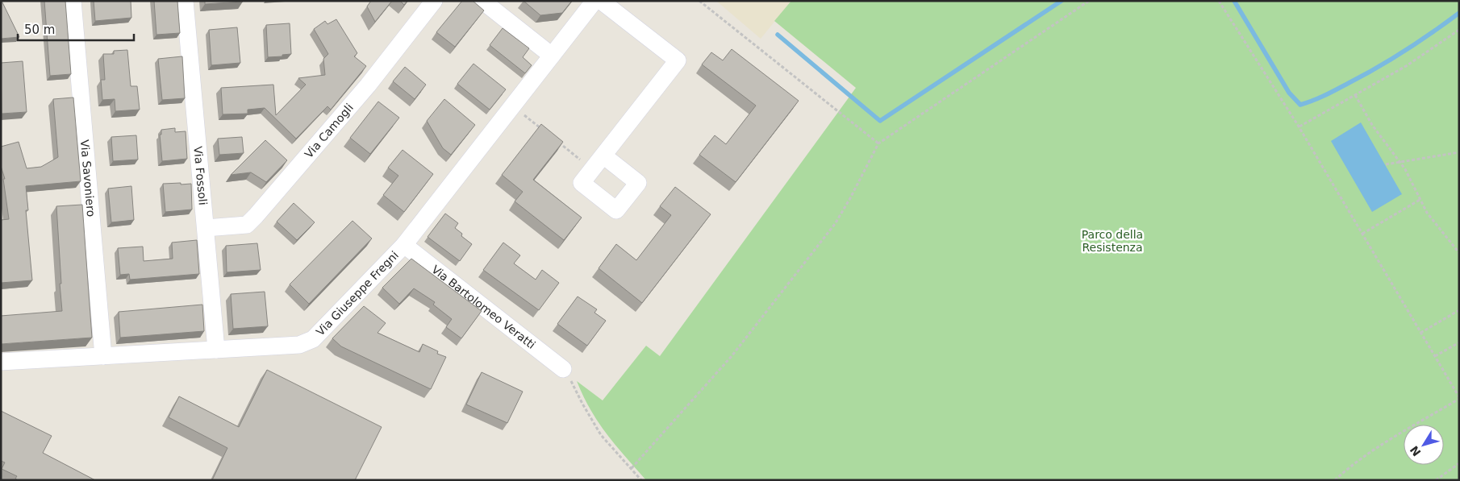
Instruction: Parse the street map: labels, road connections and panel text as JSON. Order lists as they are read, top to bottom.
{
  "streets": {
    "street": [
      "Via Camogli",
      "Via Fossoli",
      "Via Savoniero",
      "Via Giuseppe Fregni",
      "Via Bartolomeo Veratti"
    ]
  },
  "crossings": [
    ["Via Camogli", "Via Fossoli"],
    ["Via Fossoli", "Via Giuseppe Fregni"],
    ["Via Savoniero", "Via Giuseppe Fregni"],
    ["Via Giuseppe Fregni", "Via Bartolomeo Veratti"]
  ],
  "parks": ["Parco della Resistenza"],
  "scale_bar": "50 m",
  "north": "bottom left"
}
